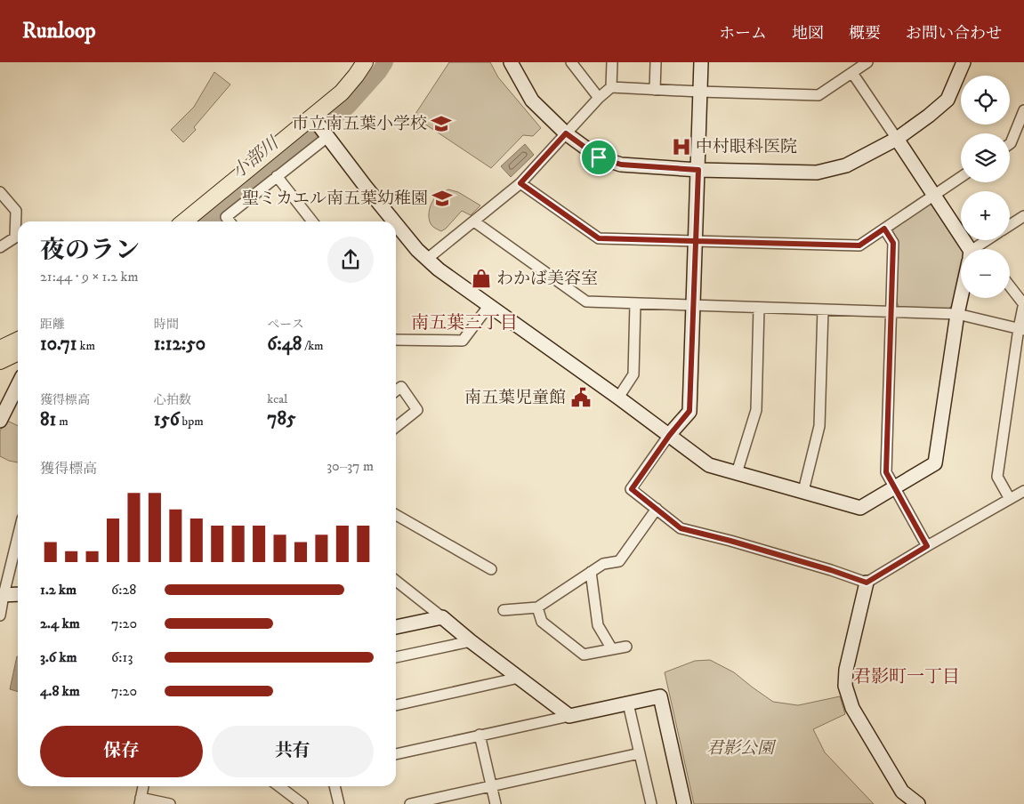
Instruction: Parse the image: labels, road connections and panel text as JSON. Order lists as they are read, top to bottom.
{
  "districts": ["南五葉三丁目", "君影町一丁目"],
  "water": ["小部川"],
  "parks": ["君影公園"],
  "places": {
    "school or university": ["市立南五葉小学校", "聖ミカエル南五葉幼稚園"],
    "hospital": ["中村眼科医院"],
    "shop": ["わかば美容室"],
    "public building": ["南五葉児童館"]
  },
  "page": {
    "header": "Runloop",
    "nav": [
      "ホーム",
      "地図",
      "概要",
      "お問い合わせ"
    ],
    "map_buttons": ["+", "−"],
    "heading": ["夜のラン", "21:44 · 9 × 1.2 km"],
    "stats": [
      ["距離", "10.71 km"],
      ["時間", "1:12:50"],
      ["ペース", "6:48 /km"],
      ["獲得標高", "81 m"],
      ["心拍数", "156 bpm"],
      ["kcal", "785"]
    ],
    "chart": ["獲得標高", "30–37 m"],
    "list": [
      {
        "name": "1.2 km",
        "note": "6:28"
      },
      {
        "name": "2.4 km",
        "note": "7:20"
      },
      {
        "name": "3.6 km",
        "note": "6:13"
      },
      {
        "name": "4.8 km",
        "note": "7:20"
      }
    ],
    "buttons": ["保存", "共有"]
  }
}
